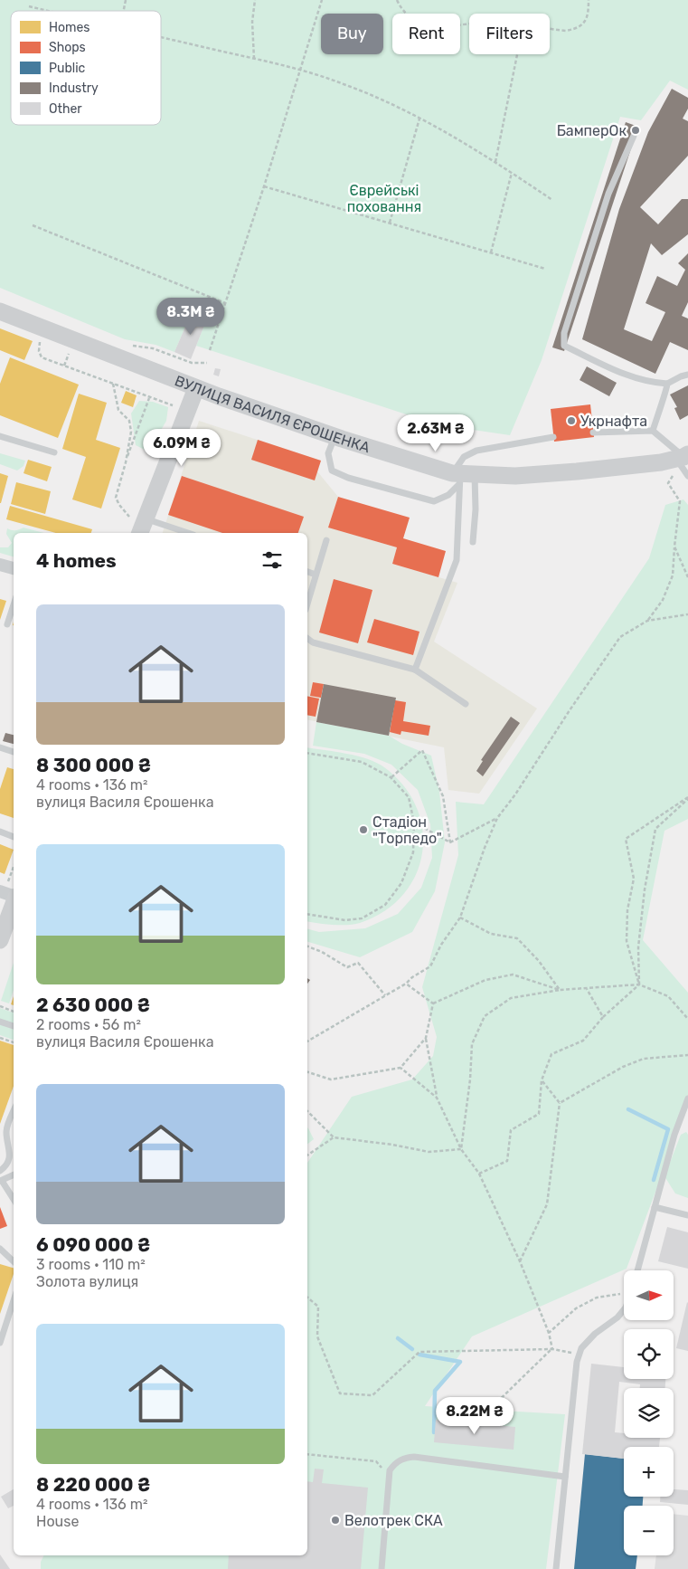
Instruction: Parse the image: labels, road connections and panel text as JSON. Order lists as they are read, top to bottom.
{
  "streets": {
    "main road": ["ВУЛИЦЯ ВАСИЛЯ ЄРОШЕНКА"]
  },
  "parks": ["Єврейські поховання"],
  "places": [
    "БамперОк",
    "Укрнафта",
    "Стадіон \"Торпедо\"",
    "Велотрек СКА"
  ],
  "legend": [
    "Homes",
    "Shops",
    "Public",
    "Industry",
    "Other"
  ],
  "north": "right",
  "page": {
    "chip": ["Buy", "Rent", "Filters"],
    "price": [
      "8.3M ₴",
      "2.63M ₴",
      "6.09M ₴",
      "8.22M ₴"
    ],
    "heading": "4 homes",
    "list": [
      {
        "name": "8 300 000 ₴",
        "note": "4 rooms · 136 m² · вулиця Василя Єрошенка"
      },
      {
        "name": "2 630 000 ₴",
        "note": "2 rooms · 56 m² · вулиця Василя Єрошенка"
      },
      {
        "name": "6 090 000 ₴",
        "note": "3 rooms · 110 m² · Золота вулиця"
      },
      {
        "name": "8 220 000 ₴",
        "note": "4 rooms · 136 m² · House"
      }
    ],
    "map_buttons": ["+", "−"]
  }
}
